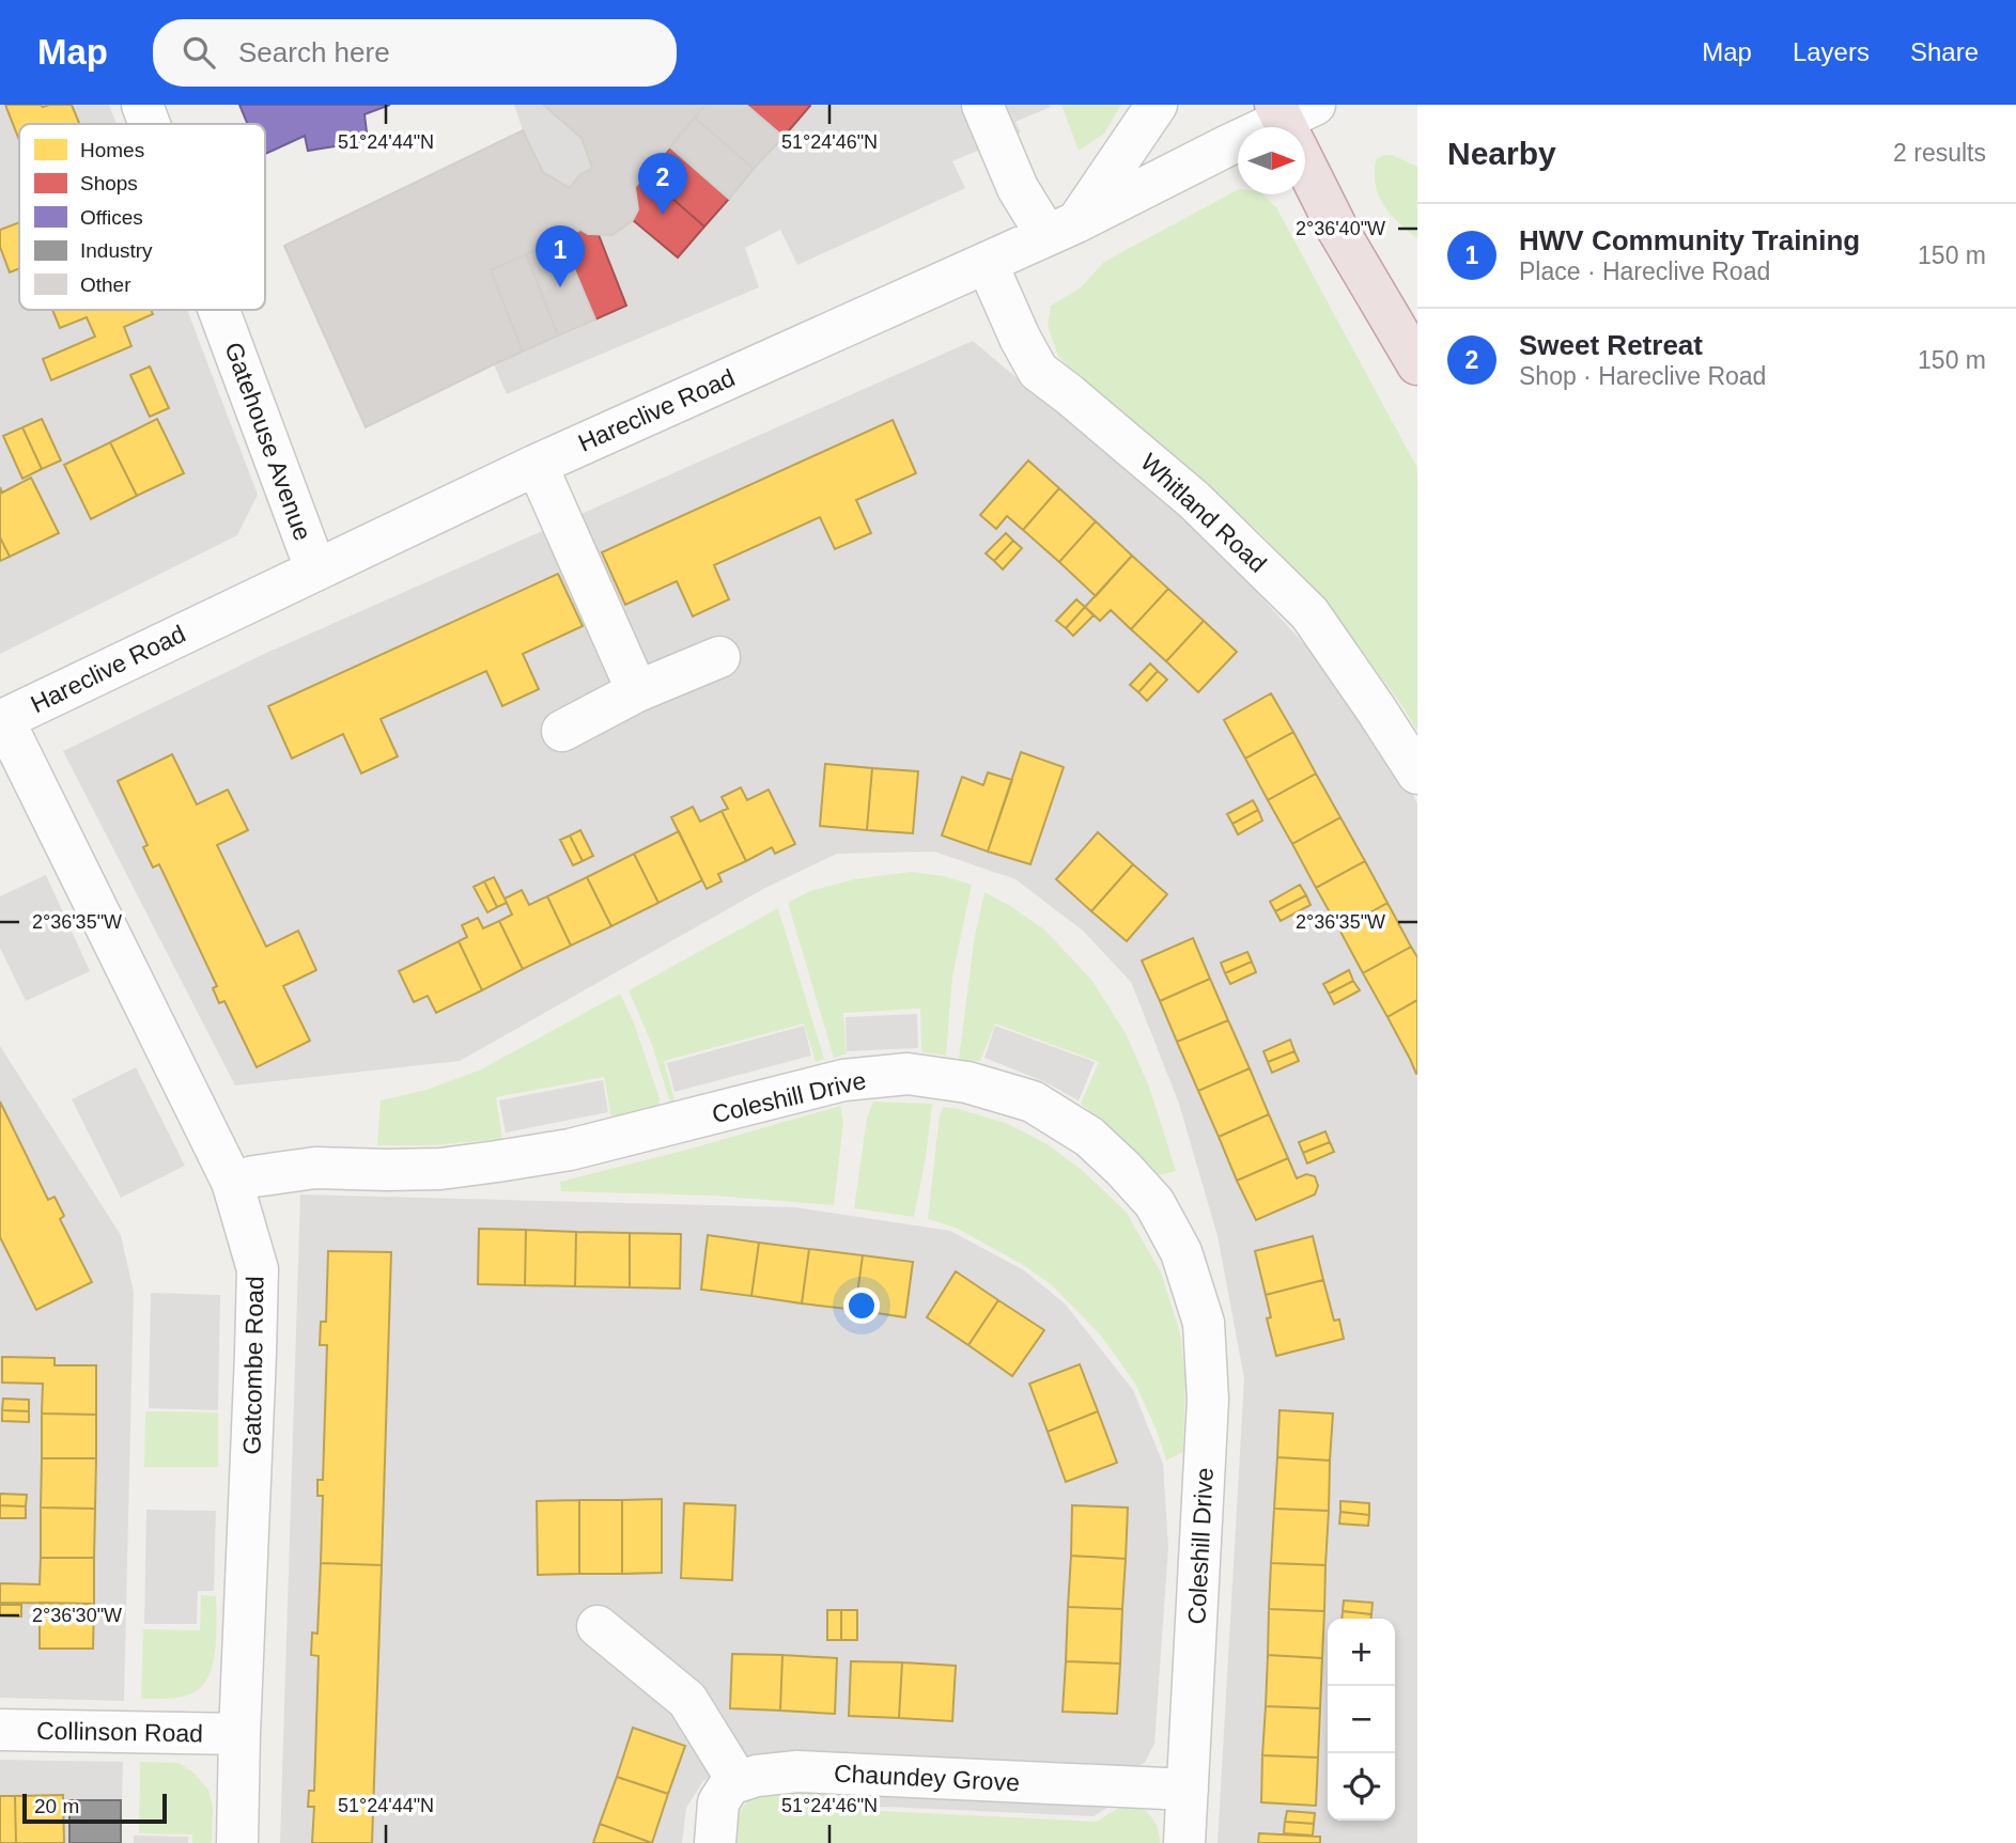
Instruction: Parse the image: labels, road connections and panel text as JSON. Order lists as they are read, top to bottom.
{
  "streets": {
    "street": [
      "Hareclive Road",
      "Gatehouse Avenue",
      "Whitland Road",
      "Coleshill Drive",
      "Gatcombe Road",
      "Collinson Road",
      "Chaundey Grove"
    ]
  },
  "crossings": [
    ["Hareclive Road", "Gatehouse Avenue"],
    ["Hareclive Road", "Whitland Road"],
    ["Hareclive Road", "Gatcombe Road"],
    ["Coleshill Drive", "Gatcombe Road"],
    ["Coleshill Drive", "Chaundey Grove"],
    ["Gatcombe Road", "Collinson Road"]
  ],
  "legend": [
    "Homes",
    "Shops",
    "Offices",
    "Industry",
    "Other"
  ],
  "scale_bar": "20 m",
  "north": "right",
  "page": {
    "header": "Map",
    "search": "Search here",
    "nav": ["Map", "Layers", "Share"],
    "heading": ["Nearby", "2 results"],
    "pins": ["2", "1"],
    "list": [
      {
        "mark": "1",
        "name": "HWV Community Training",
        "note": "Place · Hareclive Road",
        "value": "150 m"
      },
      {
        "mark": "2",
        "name": "Sweet Retreat",
        "note": "Shop · Hareclive Road",
        "value": "150 m"
      }
    ],
    "map_buttons": ["+", "−"],
    "scale": "20 m"
  },
  "coordinates": [
    "51°24'44\"N",
    "51°24'46\"N",
    "2°36'40\"W",
    "2°36'35\"W",
    "2°36'30\"W"
  ]
}
